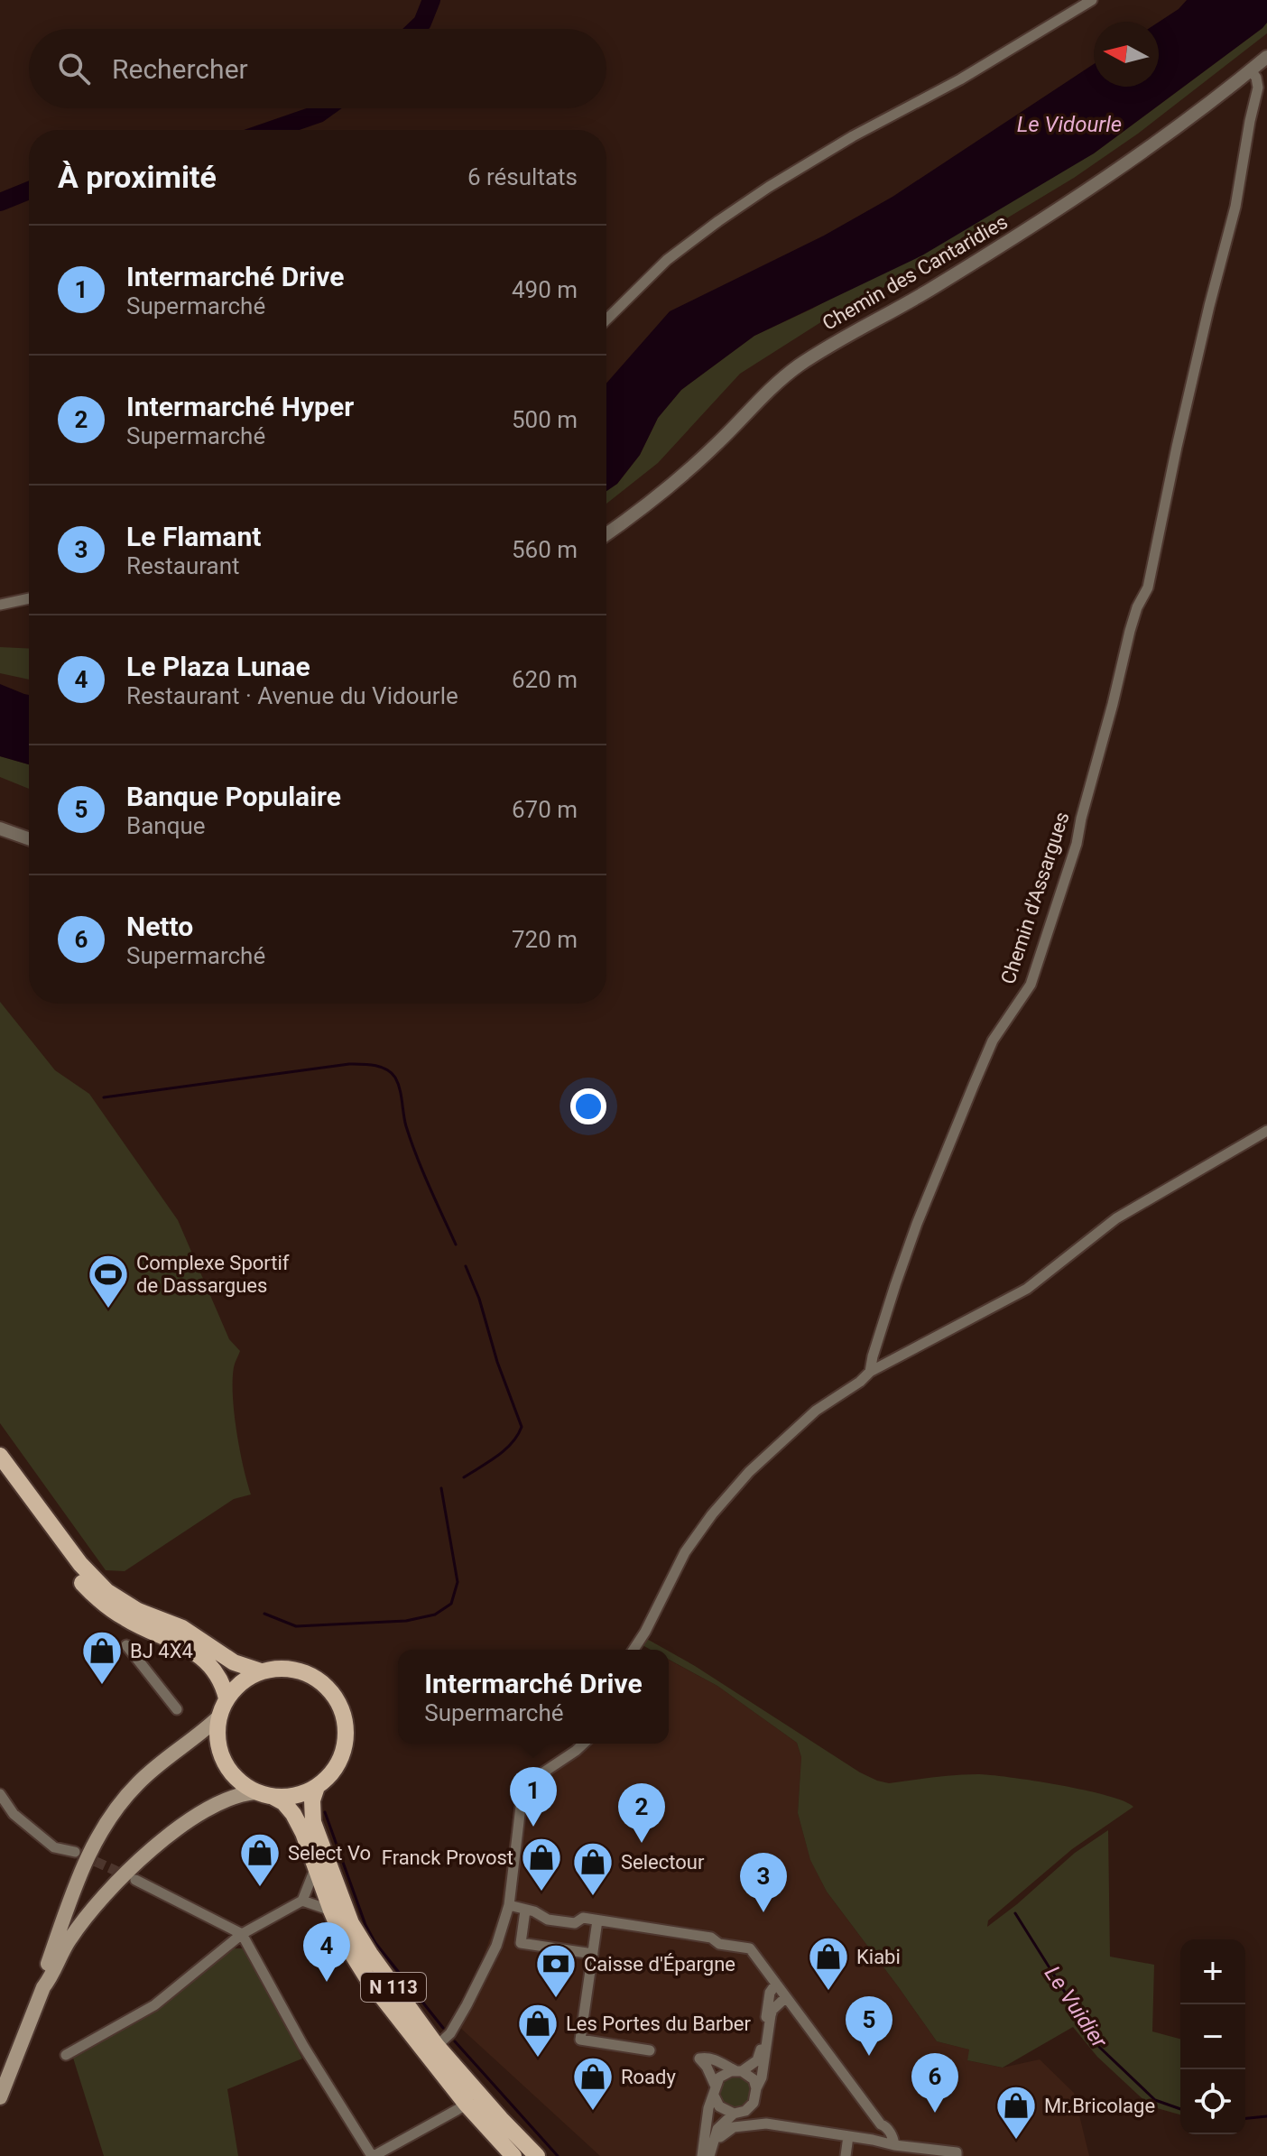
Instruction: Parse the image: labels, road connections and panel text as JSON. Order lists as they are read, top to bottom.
{
  "streets": {
    "main road": ["N 113"],
    "street": ["Chemin des Cantaridies", "Chemin d'Assargues"]
  },
  "crossings": [
    ["Chemin des Cantaridies", "Chemin d'Assargues"]
  ],
  "water": ["Le Vidourle", "Le Vuidier"],
  "places": {
    "sports": ["Complexe Sportif de Dassargues"],
    "shop": [
      "BJ 4X4",
      "Select Vo",
      "Franck Provost",
      "Selectour",
      "Kiabi",
      "Les Portes du Barber",
      "Roady",
      "Mr.Bricolage"
    ],
    "bank": ["Caisse d'Épargne"]
  },
  "north": "left",
  "page": {
    "search": "Rechercher",
    "heading": ["À proximité", "6 résultats"],
    "list": [
      {
        "mark": "1",
        "name": "Intermarché Drive",
        "note": "Supermarché",
        "value": "490 m"
      },
      {
        "mark": "2",
        "name": "Intermarché Hyper",
        "note": "Supermarché",
        "value": "500 m"
      },
      {
        "mark": "3",
        "name": "Le Flamant",
        "note": "Restaurant",
        "value": "560 m"
      },
      {
        "mark": "4",
        "name": "Le Plaza Lunae",
        "note": "Restaurant · Avenue du Vidourle",
        "value": "620 m"
      },
      {
        "mark": "5",
        "name": "Banque Populaire",
        "note": "Banque",
        "value": "670 m"
      },
      {
        "mark": "6",
        "name": "Netto",
        "note": "Supermarché",
        "value": "720 m"
      }
    ],
    "popup": ["Intermarché Drive", "Supermarché"],
    "pins": [
      "1",
      "2",
      "3",
      "4",
      "5",
      "6"
    ],
    "map_buttons": ["+", "−"]
  }
}
